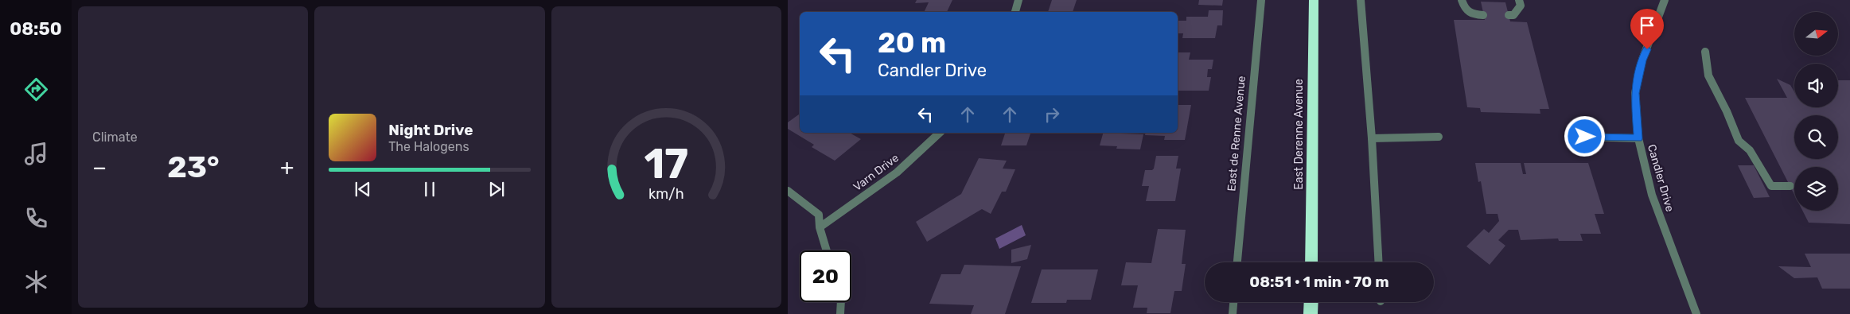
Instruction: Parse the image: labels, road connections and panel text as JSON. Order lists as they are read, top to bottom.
{
  "streets": {
    "highway": ["East Derenne Avenue"],
    "street": ["East de Renne Avenue", "Varn Drive", "Candler Drive"]
  },
  "north": "right",
  "page": {
    "tabs": "08:50",
    "tile": "Climate",
    "turn": ["20 m", "Candler Drive"],
    "song": ["Night Drive", "The Halogens"],
    "heat": ["−", "23°", "+"],
    "limit": "20",
    "trip": "08:51 · 1 min · 70 m",
    "gauge": ["17", "km/h"]
  }
}
